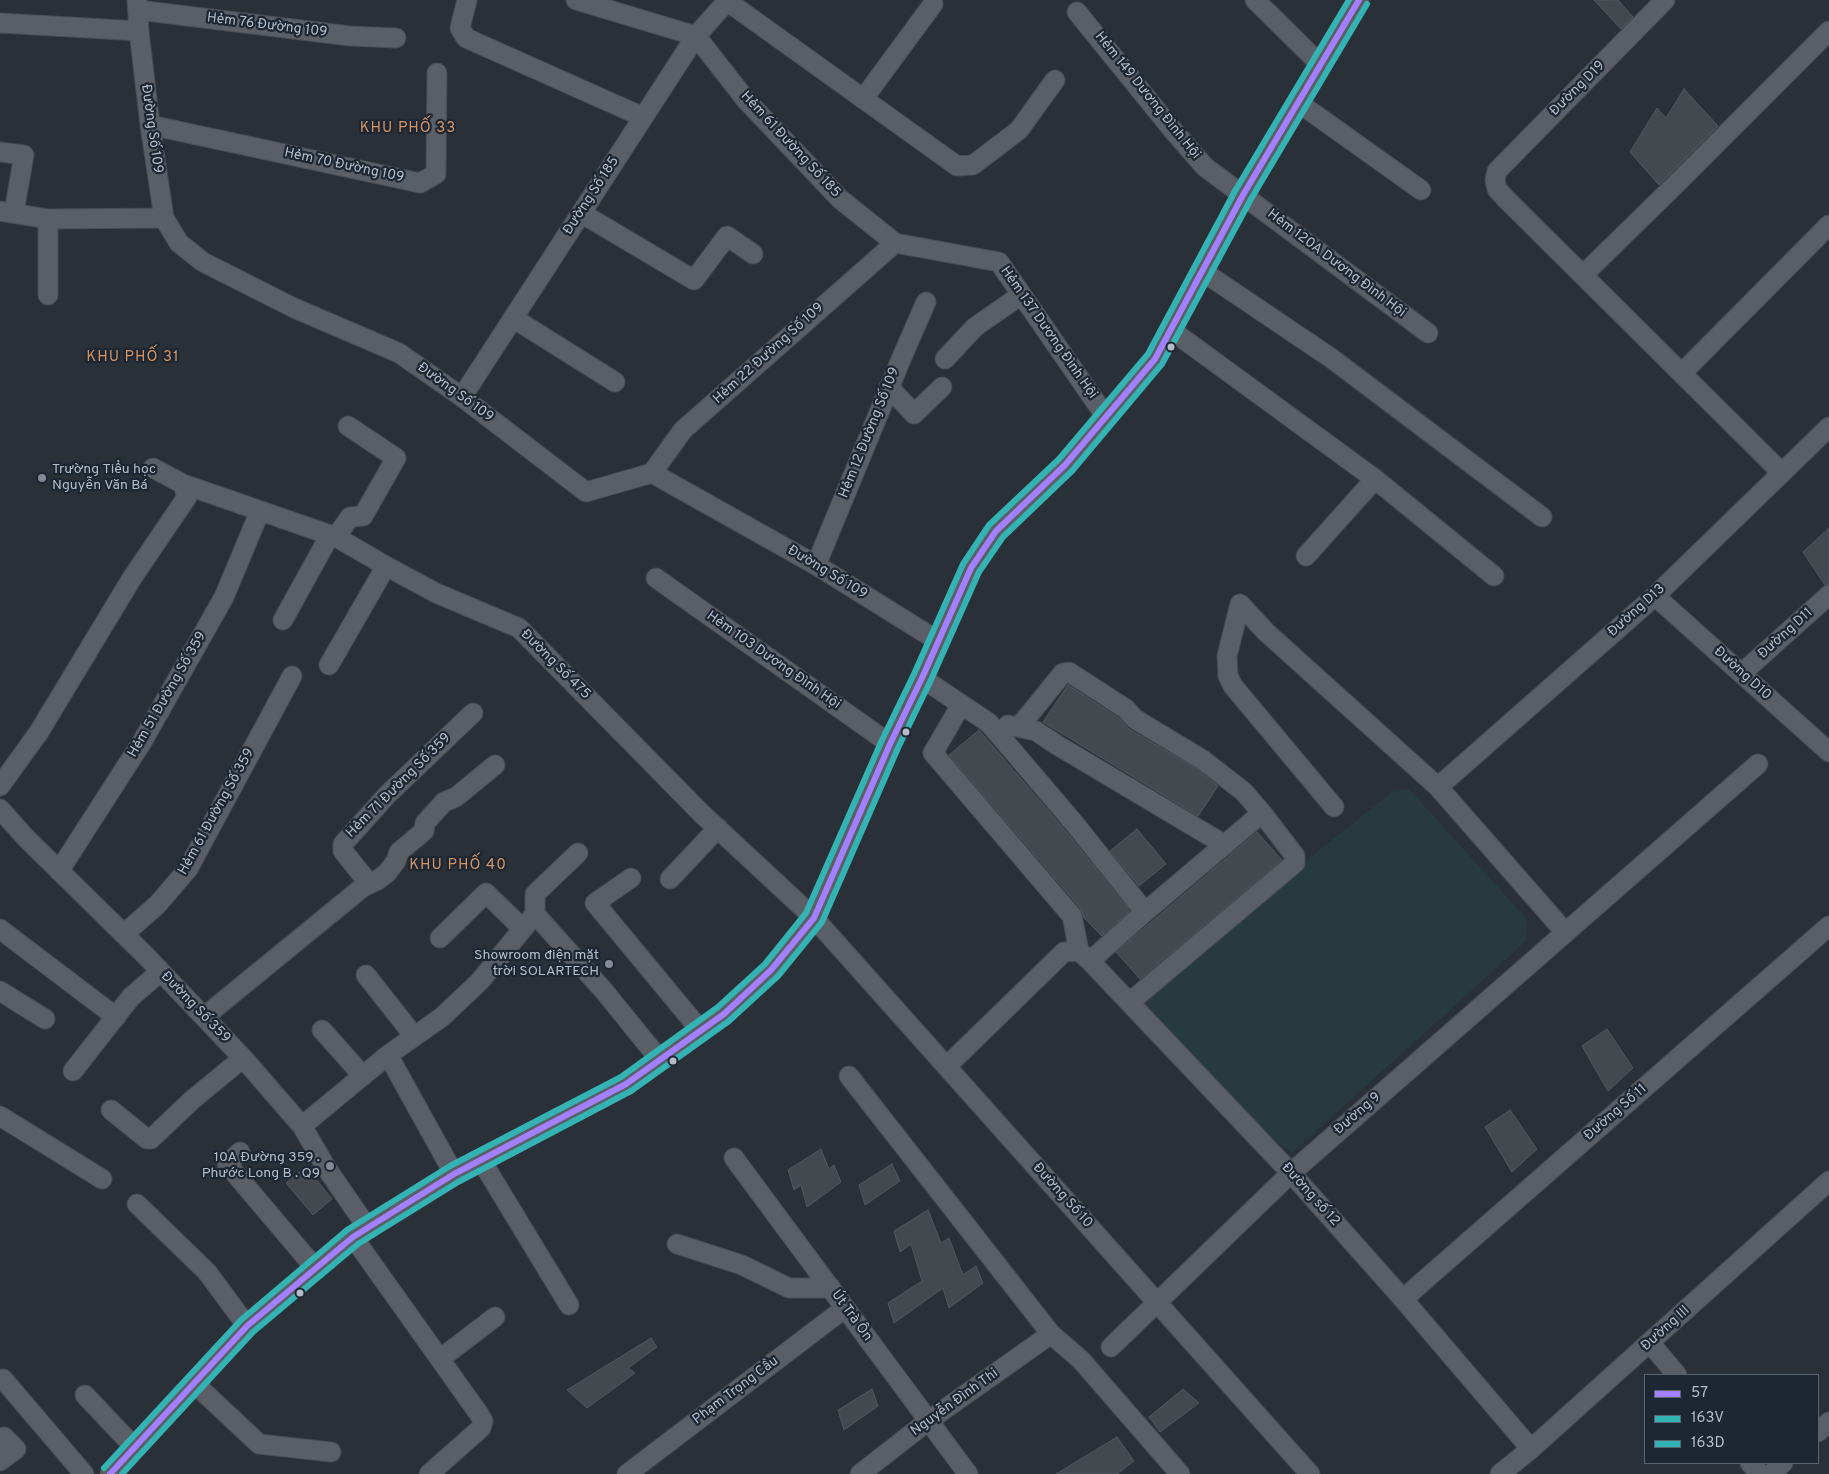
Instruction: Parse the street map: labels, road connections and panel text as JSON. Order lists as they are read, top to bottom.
{
  "streets": {
    "street": [
      "Hẻm 76 Đường 109",
      "Đường D19",
      "Hẻm 149 Dương Đình Hội",
      "Đường Số 109",
      "Hẻm 61 Đường Số 185",
      "Hẻm 70 Đường 109",
      "Đường Số 185",
      "Hẻm 120A Dương Đình Hội",
      "Hẻm 137 Dương Đình Hội",
      "Hẻm 22 Đường Số 109",
      "Hẻm 12 Đường Số 109",
      "Đường D13",
      "Đường D11",
      "Hẻm 103 Dương Đình Hội",
      "Đường Số 475",
      "Đường D10",
      "Hẻm 51 Đường Số 359",
      "Hẻm 71 Đường Số 359",
      "Hẻm 61 Đường Số 359",
      "Đường Số 359",
      "Đường Số 11",
      "Đường 9",
      "Đường số 12",
      "Đường Số 10",
      "Út Trà Ôn",
      "Đường III",
      "Phạm Trọng Cầu",
      "Nguyễn Đình Thi"
    ]
  },
  "crossings": [
    ["Hẻm 76 Đường 109", "Đường Số 109"],
    ["Hẻm 149 Dương Đình Hội", "Hẻm 120A Dương Đình Hội"],
    ["Đường Số 109", "Hẻm 70 Đường 109"],
    ["Đường Số 109", "Đường Số 185"],
    ["Đường Số 109", "Hẻm 22 Đường Số 109"],
    ["Đường Số 109", "Hẻm 12 Đường Số 109"],
    ["Hẻm 61 Đường Số 185", "Đường Số 185"],
    ["Hẻm 61 Đường Số 185", "Hẻm 137 Dương Đình Hội"],
    ["Hẻm 61 Đường Số 185", "Hẻm 22 Đường Số 109"],
    ["Hẻm 137 Dương Đình Hội", "Hẻm 22 Đường Số 109"],
    ["Đường D13", "Đường D10"],
    ["Đường D11", "Đường D10"],
    ["Đường Số 475", "Hẻm 51 Đường Số 359"],
    ["Đường Số 475", "Đường Số 10"],
    ["Hẻm 51 Đường Số 359", "Đường Số 359"],
    ["Hẻm 61 Đường Số 359", "Đường Số 359"],
    ["Đường Số 11", "Đường số 12"],
    ["Đường 9", "Đường số 12"],
    ["Đường 9", "Đường Số 10"],
    ["Đường số 12", "Đường III"],
    ["Út Trà Ôn", "Phạm Trọng Cầu"],
    ["Út Trà Ôn", "Nguyễn Đình Thi"]
  ],
  "districts": ["KHU PHỐ 33", "KHU PHỐ 31", "KHU PHỐ 40"],
  "places": ["Trường Tiểu học Nguyễn Văn Bá", "Showroom điện mặt trời SOLARTECH", "10A Đường 359 . Phước Long B . Q9"],
  "lines": ["transit line 57", "transit line 163D", "transit line 163V"],
  "legend": ["57", "163V", "163D"]
}
